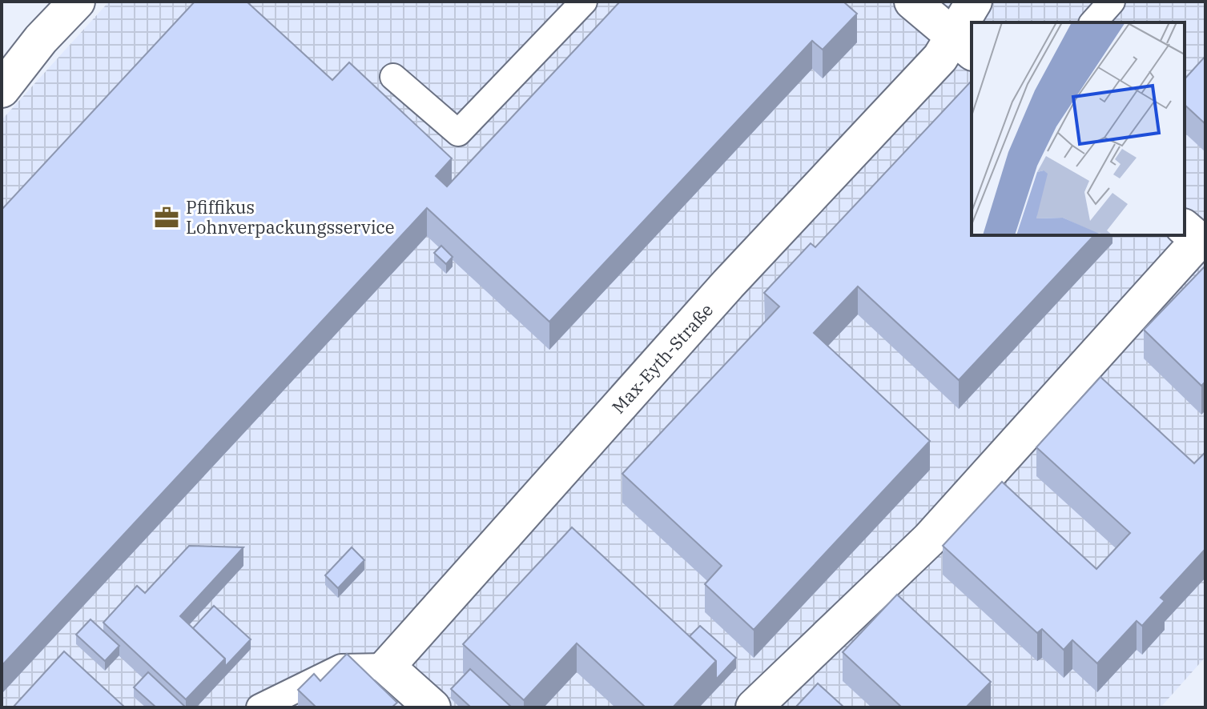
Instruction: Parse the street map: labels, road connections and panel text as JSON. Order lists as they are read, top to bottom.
{
  "streets": {
    "street": ["Max-Eyth-Straße"]
  },
  "places": {
    "office": ["Pfiffikus Lohnverpackungsservice"]
  }
}
